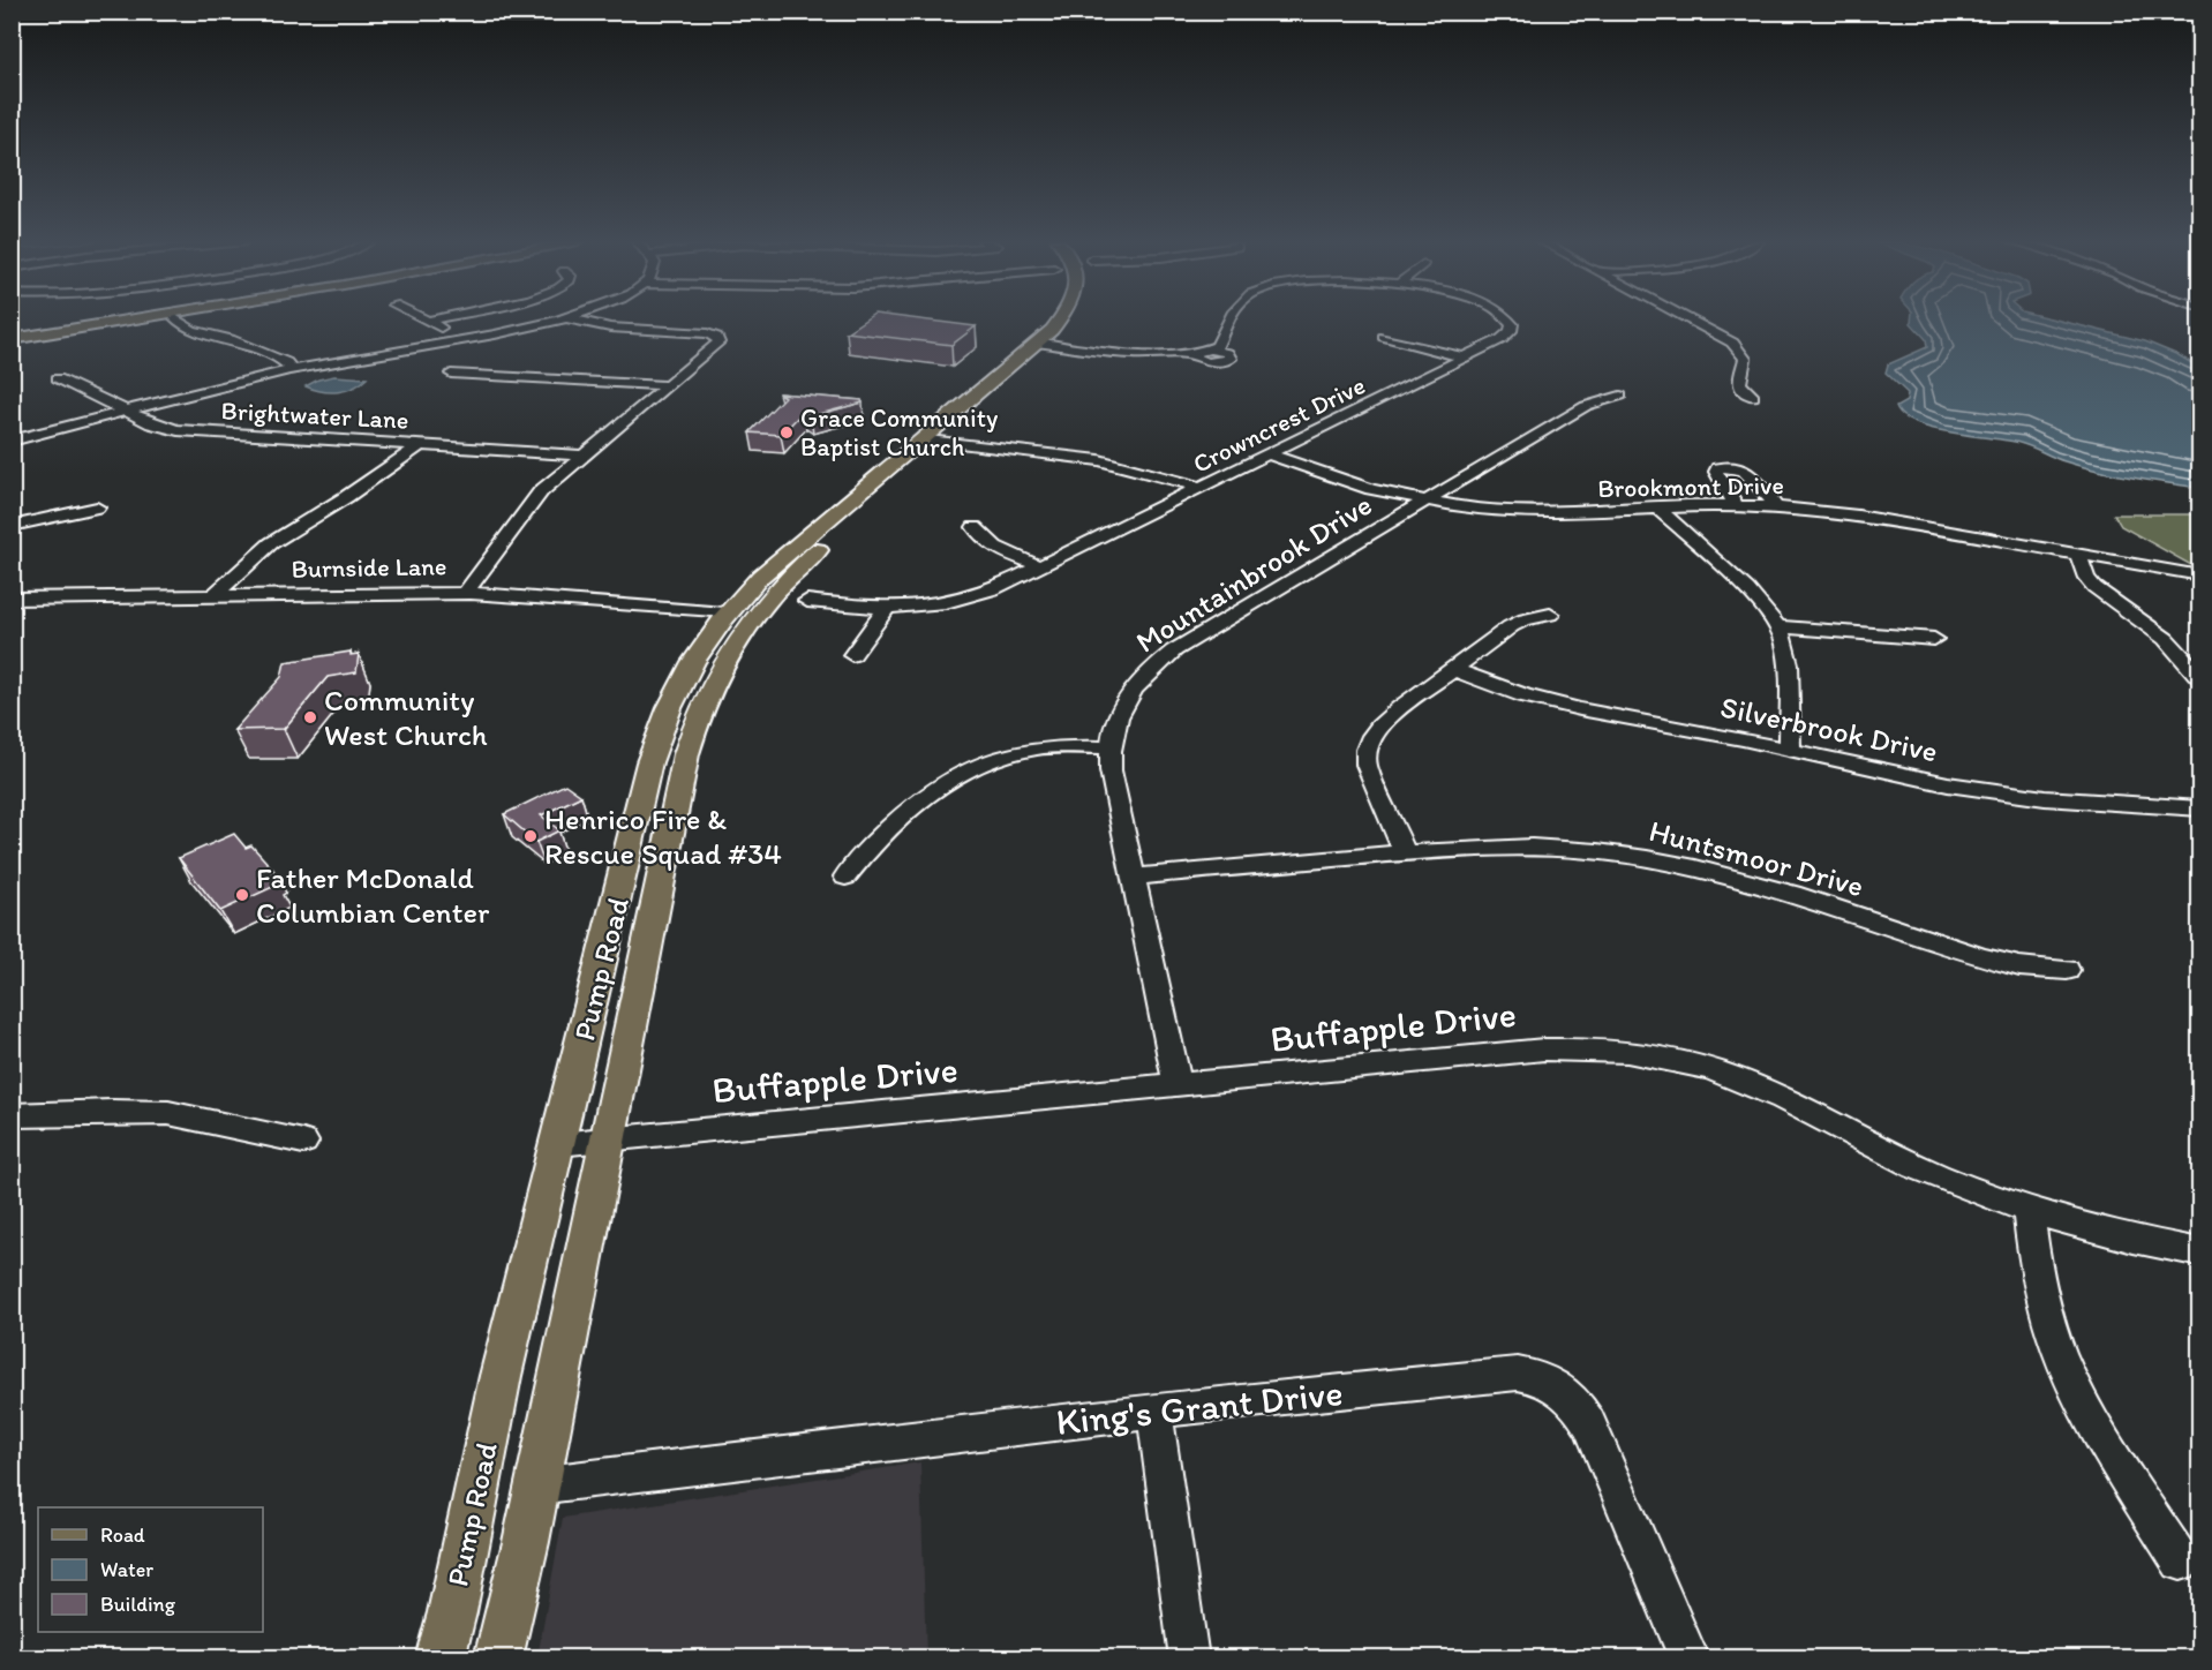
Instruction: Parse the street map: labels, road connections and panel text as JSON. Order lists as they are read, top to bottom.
{
  "streets": {
    "main road": ["Pump Road"],
    "street": [
      "Brightwater Lane",
      "Crowncrest Drive",
      "Brookmont Drive",
      "Burnside Lane",
      "Mountainbrook Drive",
      "Silverbrook Drive",
      "Huntsmoor Drive",
      "Buffapple Drive",
      "King's Grant Drive"
    ]
  },
  "crossings": [
    ["Crowncrest Drive", "Brookmont Drive"],
    ["Brookmont Drive", "Mountainbrook Drive"],
    ["Burnside Lane", "Pump Road"],
    ["Mountainbrook Drive", "Huntsmoor Drive"],
    ["Mountainbrook Drive", "Buffapple Drive"],
    ["Pump Road", "Buffapple Drive"],
    ["Pump Road", "King's Grant Drive"]
  ],
  "places": [
    "Grace Community Baptist Church",
    "Community West Church",
    "Henrico Fire & Rescue Squad #34",
    "Father McDonald Columbian Center"
  ],
  "legend": ["Road", "Water", "Building"]
}
